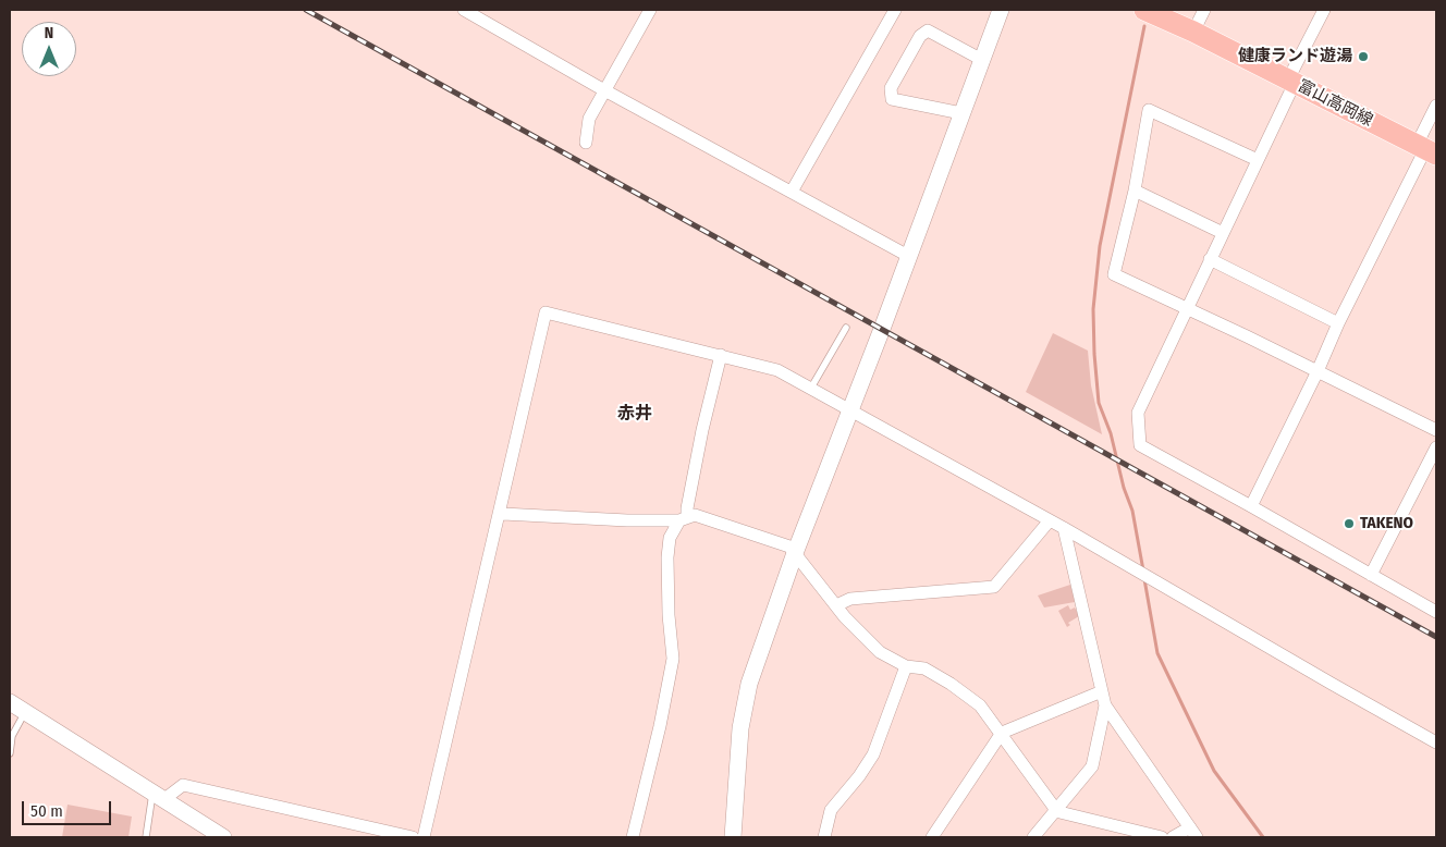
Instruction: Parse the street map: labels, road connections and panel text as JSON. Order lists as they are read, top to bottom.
{
  "streets": {
    "main road": ["富山高岡線"]
  },
  "districts": ["赤井"],
  "places": ["健康ランド遊湯", "TAKENO"],
  "scale_bar": "50 m",
  "north": "top"
}
